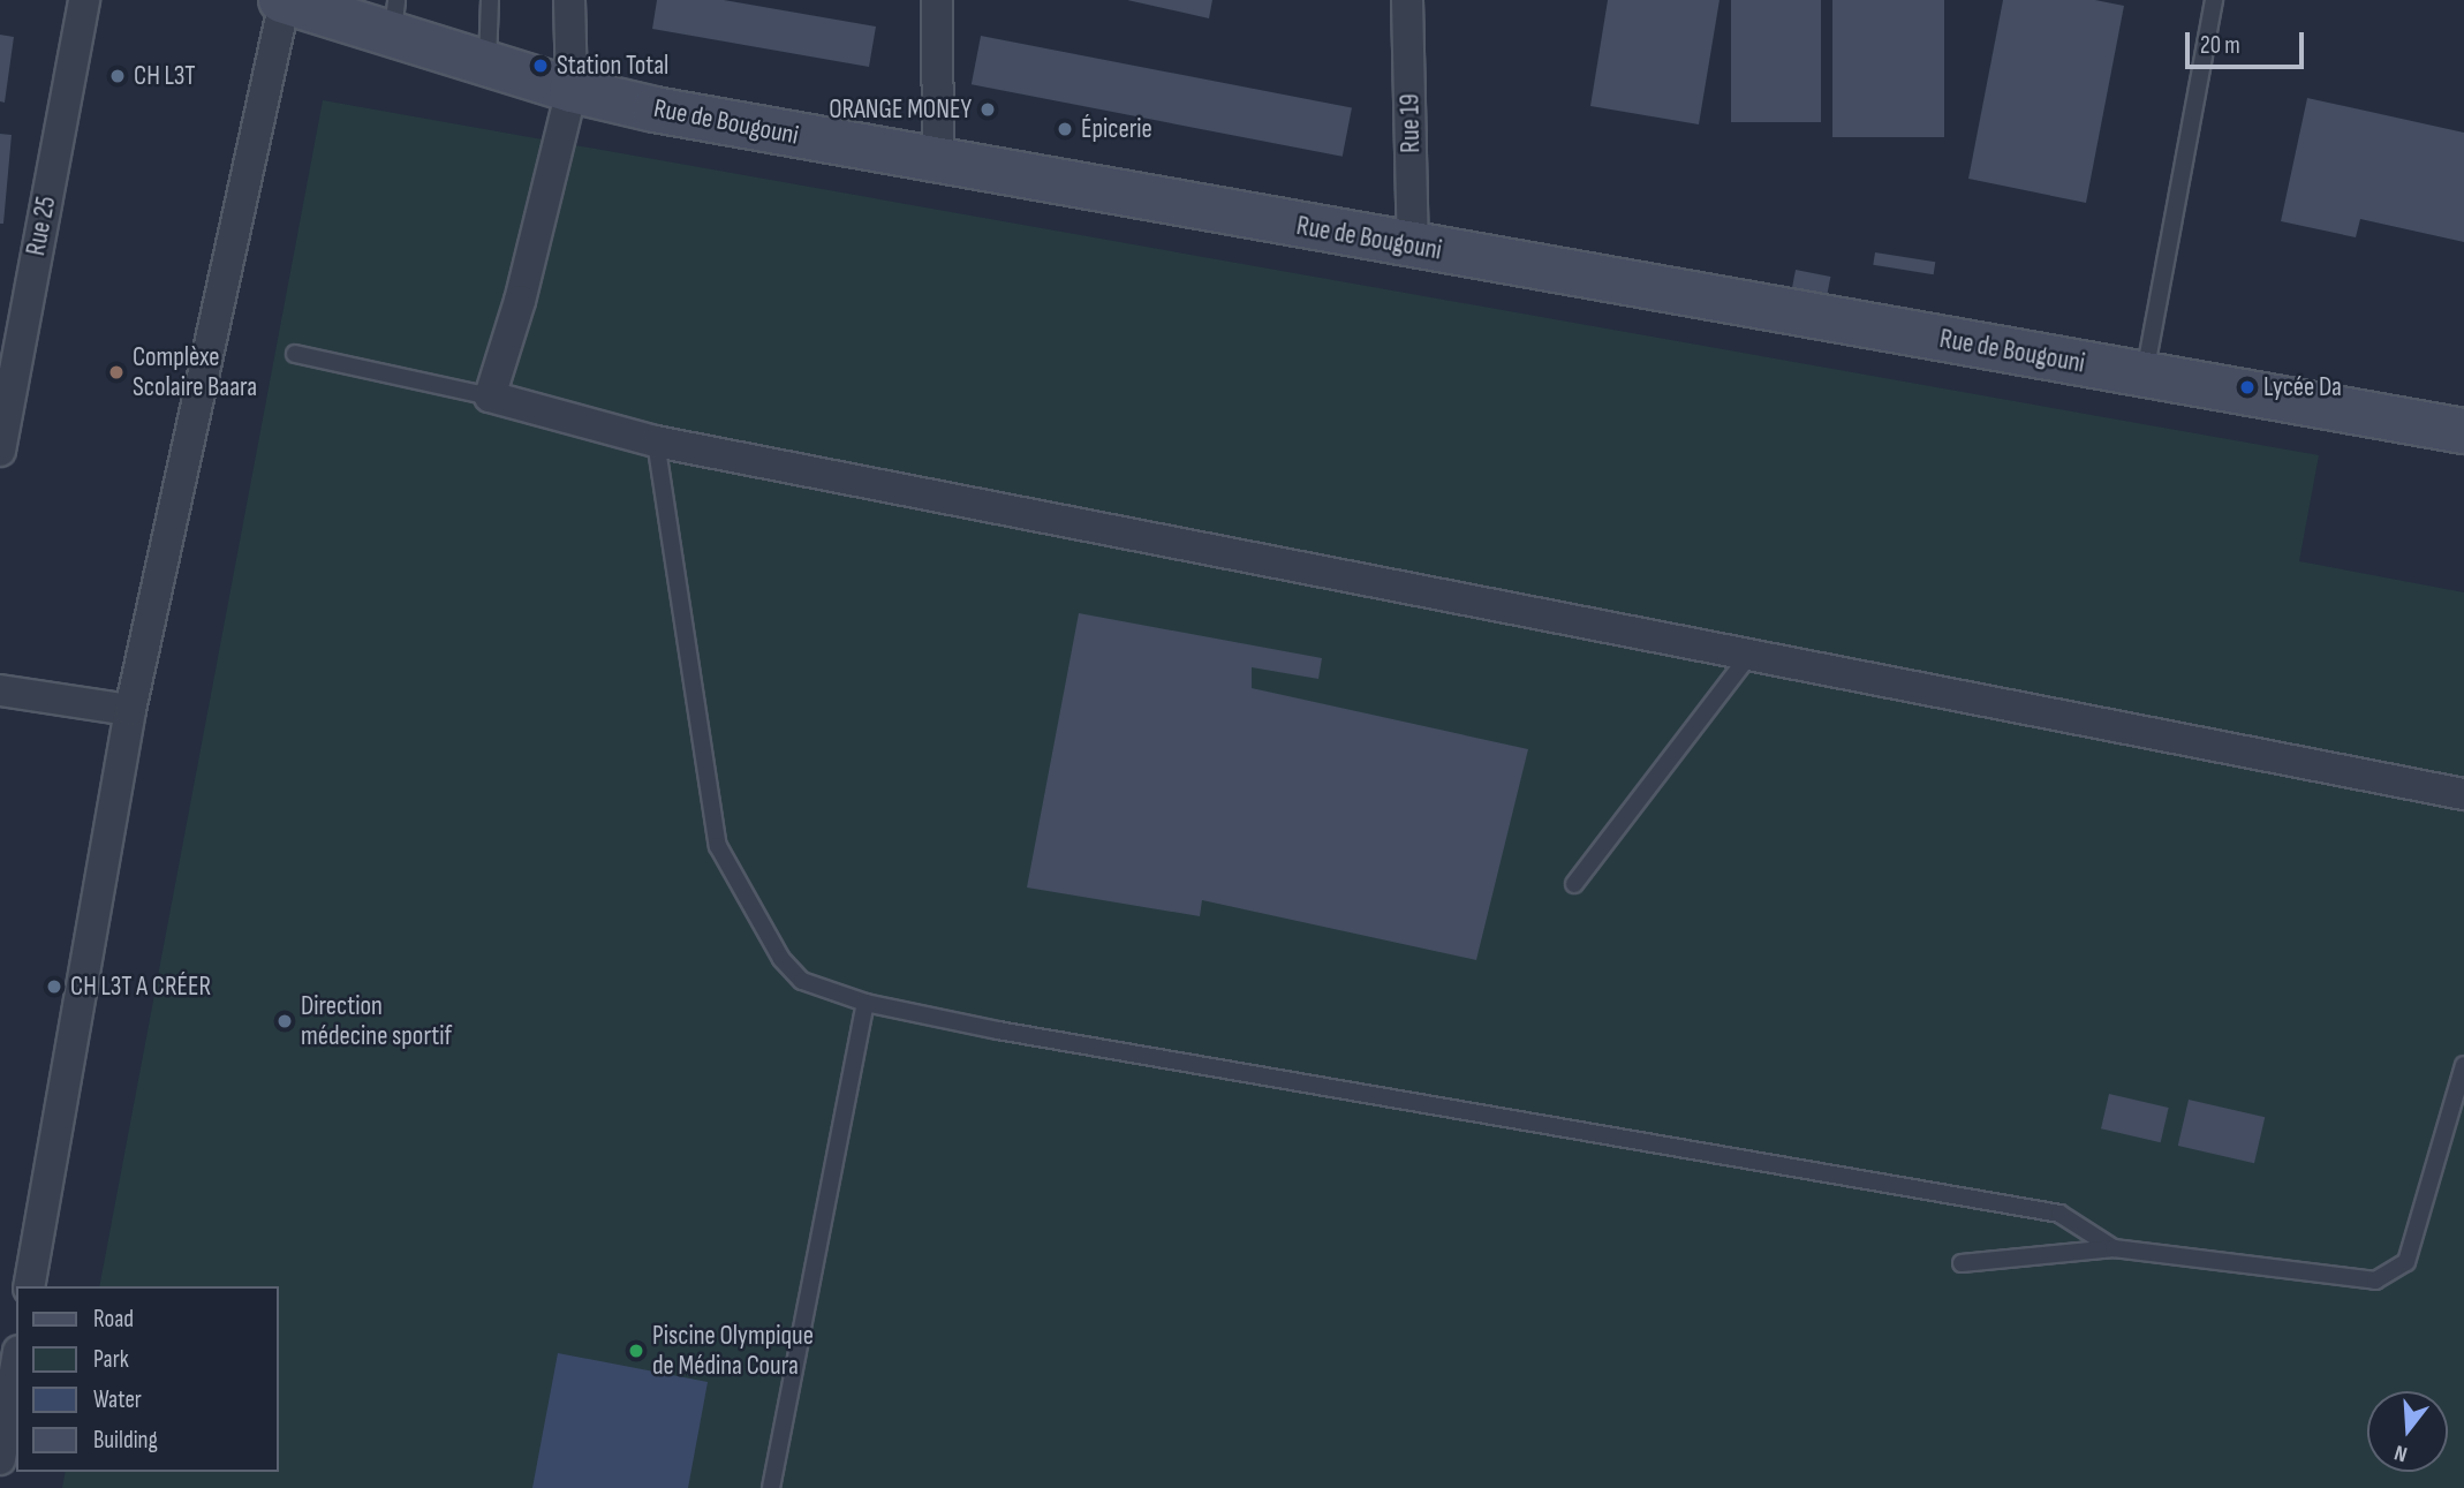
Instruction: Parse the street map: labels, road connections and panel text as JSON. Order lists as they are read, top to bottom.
{
  "streets": {
    "main road": ["Rue de Bougouni"],
    "street": ["Rue 19", "Rue 25"]
  },
  "crossings": [
    ["Rue de Bougouni", "Rue 19"]
  ],
  "places": [
    "Station Total",
    "CH L3T",
    "ORANGE MONEY",
    "Épicerie",
    "Complèxe Scolaire Baara",
    "Lycée Da",
    "CH L3T A CRÉER",
    "Direction médecine sportif",
    "Piscine Olympique de Médina Coura"
  ],
  "legend": [
    "Road",
    "Park",
    "Water",
    "Building"
  ],
  "scale_bar": "20 m",
  "north": "bottom"
}
